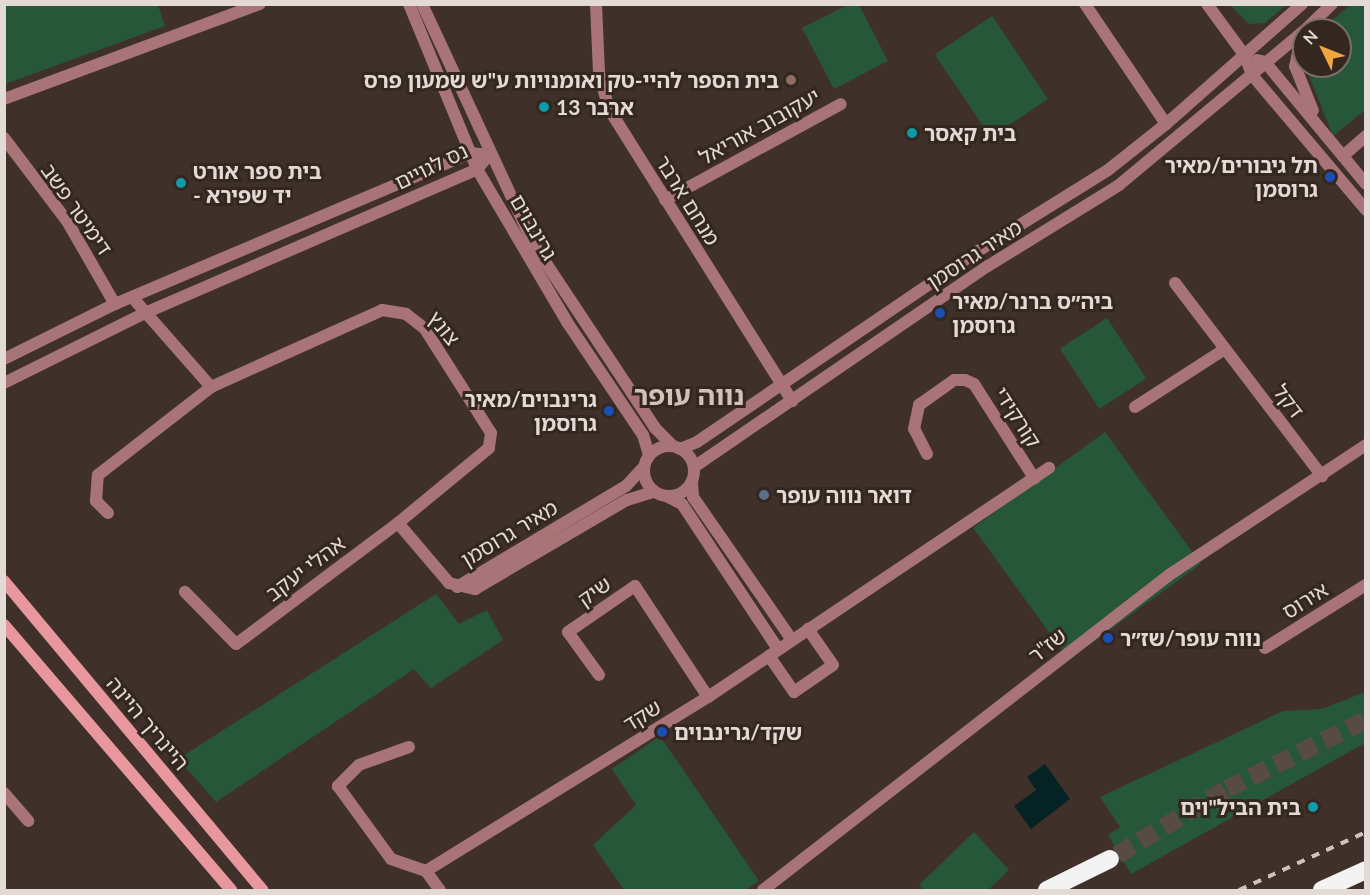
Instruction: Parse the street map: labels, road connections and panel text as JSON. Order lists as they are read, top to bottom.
{
  "streets": {
    "main road": ["היינריך היינה"],
    "street": [
      "יעקובוב אוריאל",
      "נס לגויים",
      "מנחם ארבר",
      "דימיטר פשב",
      "גרינבוים",
      "מאיר גרוסמן",
      "צונץ",
      "דקל",
      "קורקידי",
      "אהלי יעקב",
      "שיק",
      "אירוס",
      "שז\"ר",
      "שקד"
    ]
  },
  "crossings": [
    ["יעקובוב אוריאל", "מנחם ארבר"],
    ["נס לגויים", "דימיטר פשב"],
    ["נס לגויים", "גרינבוים"],
    ["מנחם ארבר", "מאיר גרוסמן"],
    ["גרינבוים", "מאיר גרוסמן"],
    ["צונץ", "אהלי יעקב"],
    ["דקל", "שז\"ר"],
    ["קורקידי", "שקד"],
    ["שיק", "שקד"]
  ],
  "districts": ["נווה עופר"],
  "places": [
    "בית הספר להיי-טק ואומנויות ע\"ש שמעון פרס",
    "ארבר 13",
    "בית קאסר",
    "תל גיבורים/מאיר גרוסמן",
    "בית ספר אורט - יד שפירא",
    "ביה״ס ברנר/מאיר גרוסמן",
    "גרינבוים/מאיר גרוסמן",
    "דואר נווה עופר",
    "נווה עופר/שז״ר",
    "שקד/גרינבוים",
    "בית הביל\"וים"
  ],
  "north": "top left"
}
